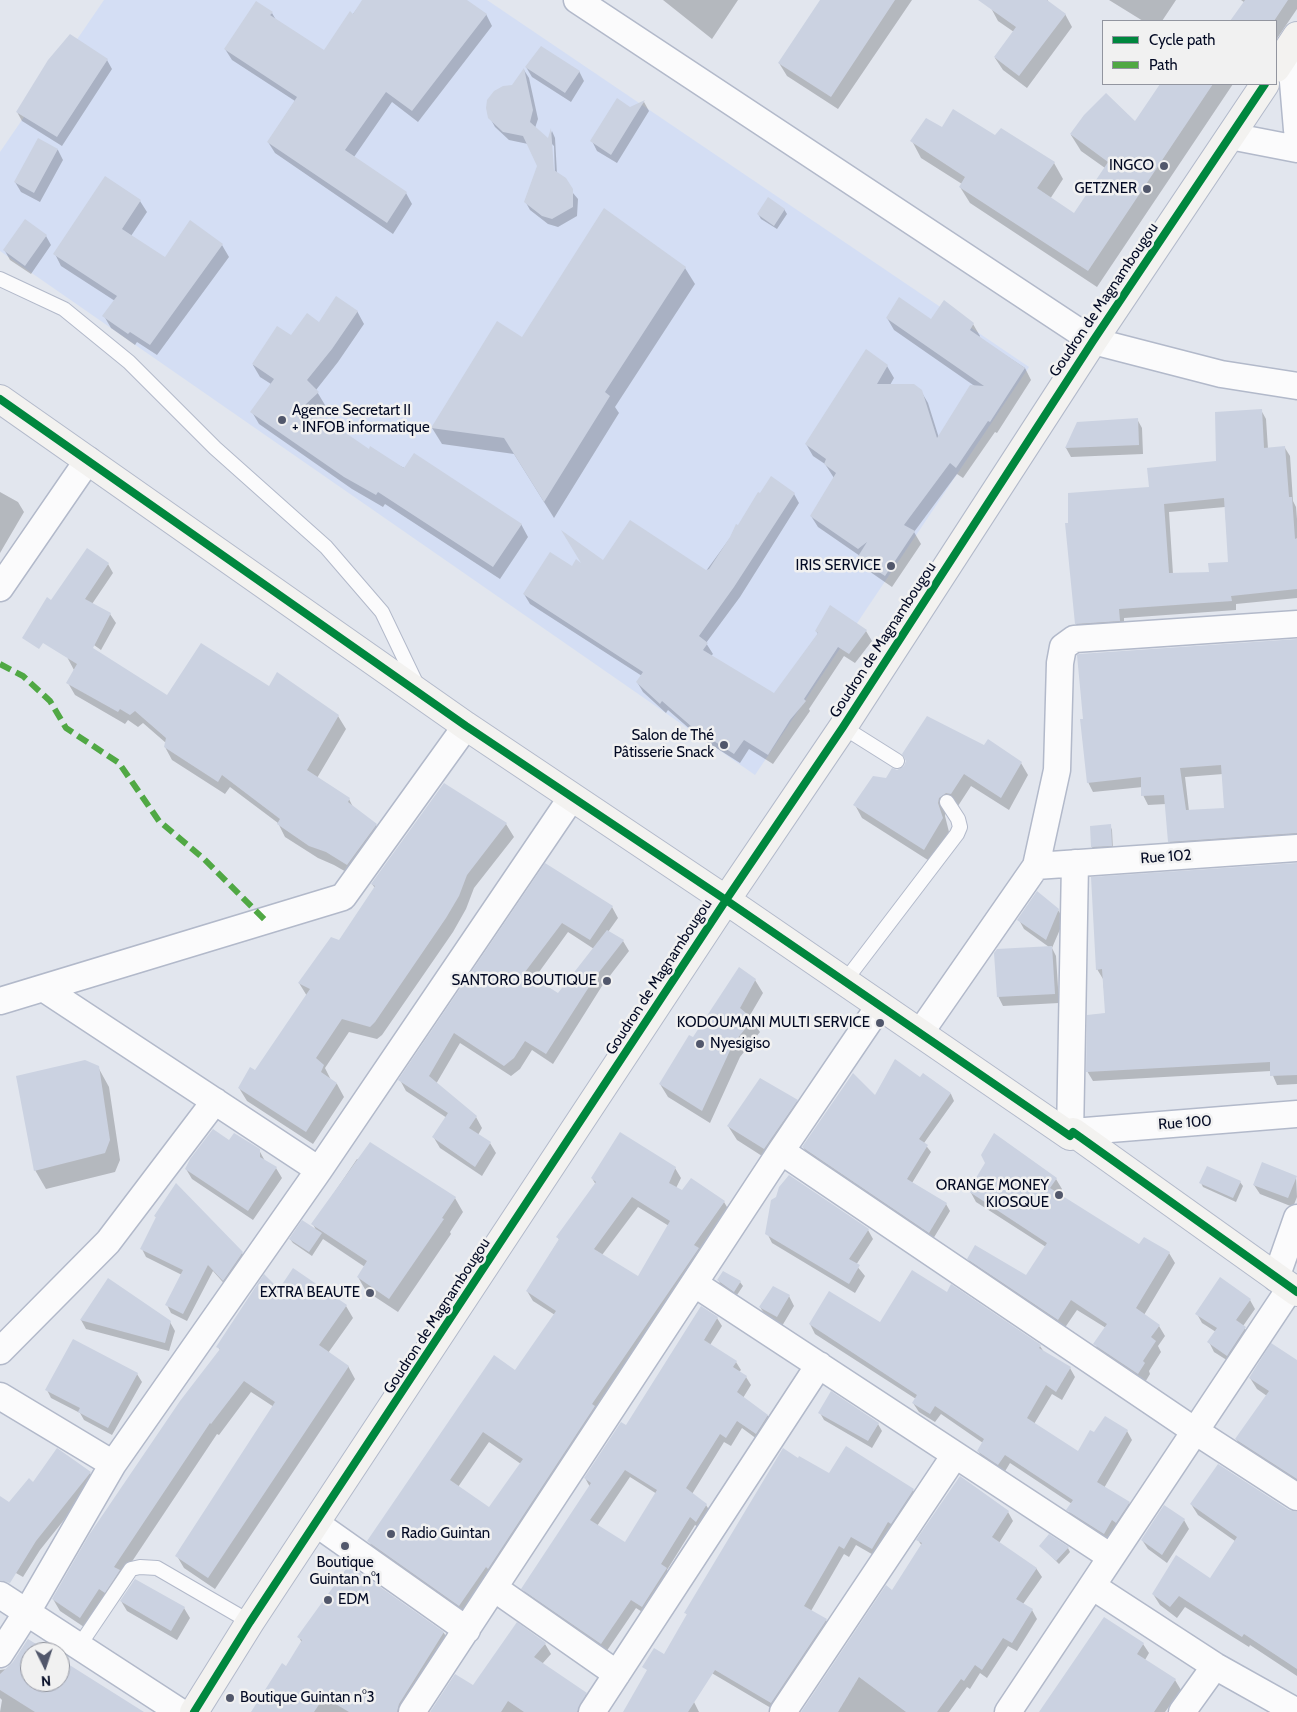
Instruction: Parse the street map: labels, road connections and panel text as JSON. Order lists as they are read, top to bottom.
{
  "streets": {
    "street": ["Goudron de Magnambougou", "Rue 102", "Rue 100"]
  },
  "places": [
    "INGCO",
    "GETZNER",
    "Agence Secretart II + INFOB informatique",
    "IRIS SERVICE",
    "Salon de Thé Pâtisserie Snack",
    "SANTORO BOUTIQUE",
    "KODOUMANI MULTI SERVICE",
    "Nyesigiso",
    "ORANGE MONEY KIOSQUE",
    "EXTRA BEAUTE",
    "Radio Guintan",
    "Boutique Guintan n°1",
    "EDM",
    "Boutique Guintan n°3"
  ],
  "legend": ["Cycle path", "Path"],
  "north": "bottom"
}
